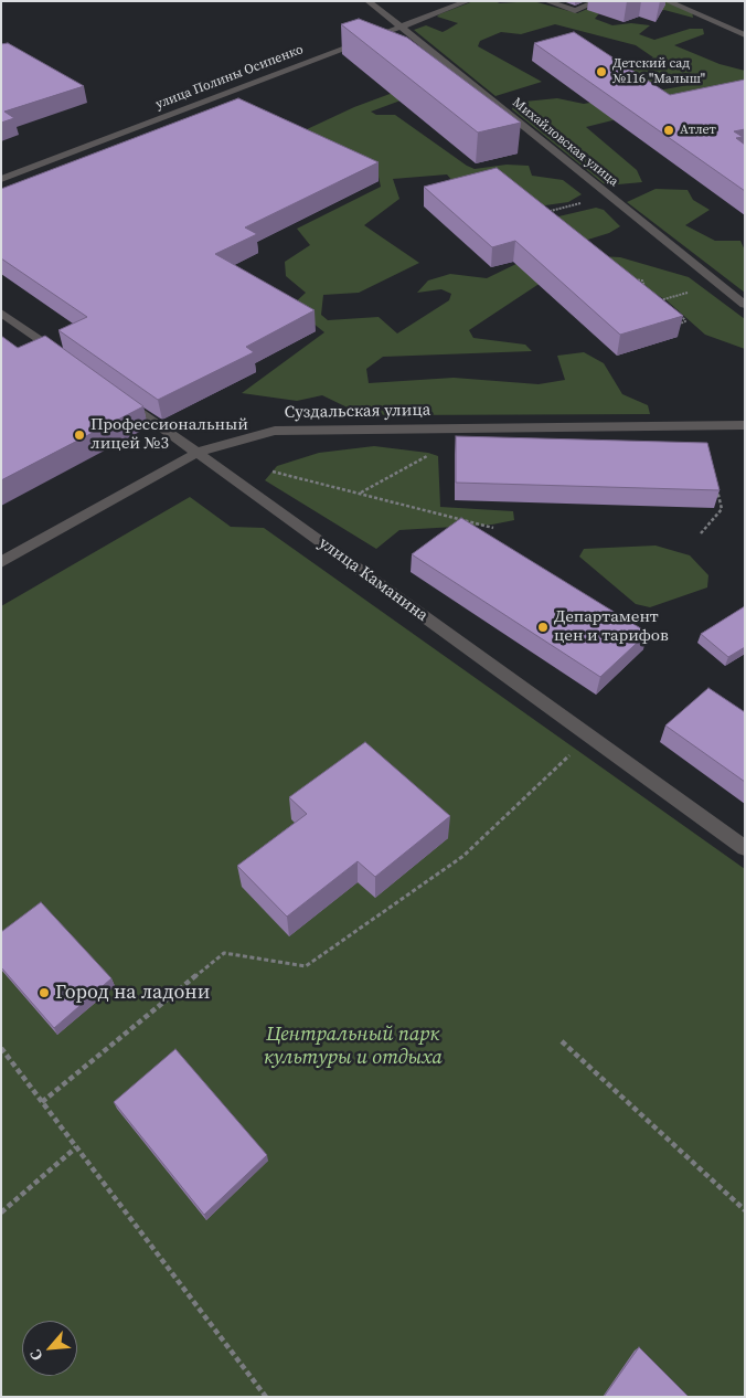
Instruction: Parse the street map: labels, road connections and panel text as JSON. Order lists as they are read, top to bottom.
{
  "streets": {
    "street": [
      "улица Полины Осипенко",
      "Михайловская улица",
      "Суздальская улица",
      "улица Каманина"
    ]
  },
  "crossings": [
    ["улица Полины Осипенко", "Михайловская улица"],
    ["Суздальская улица", "улица Каманина"]
  ],
  "parks": ["Центральный парк культуры и отдыха"],
  "places": [
    "Детский сад №116 \"Малыш\"",
    "Атлет",
    "Профессиональный лицей №3",
    "Департамент цен и тарифов",
    "Город на ладони"
  ],
  "north": "bottom left"
}
